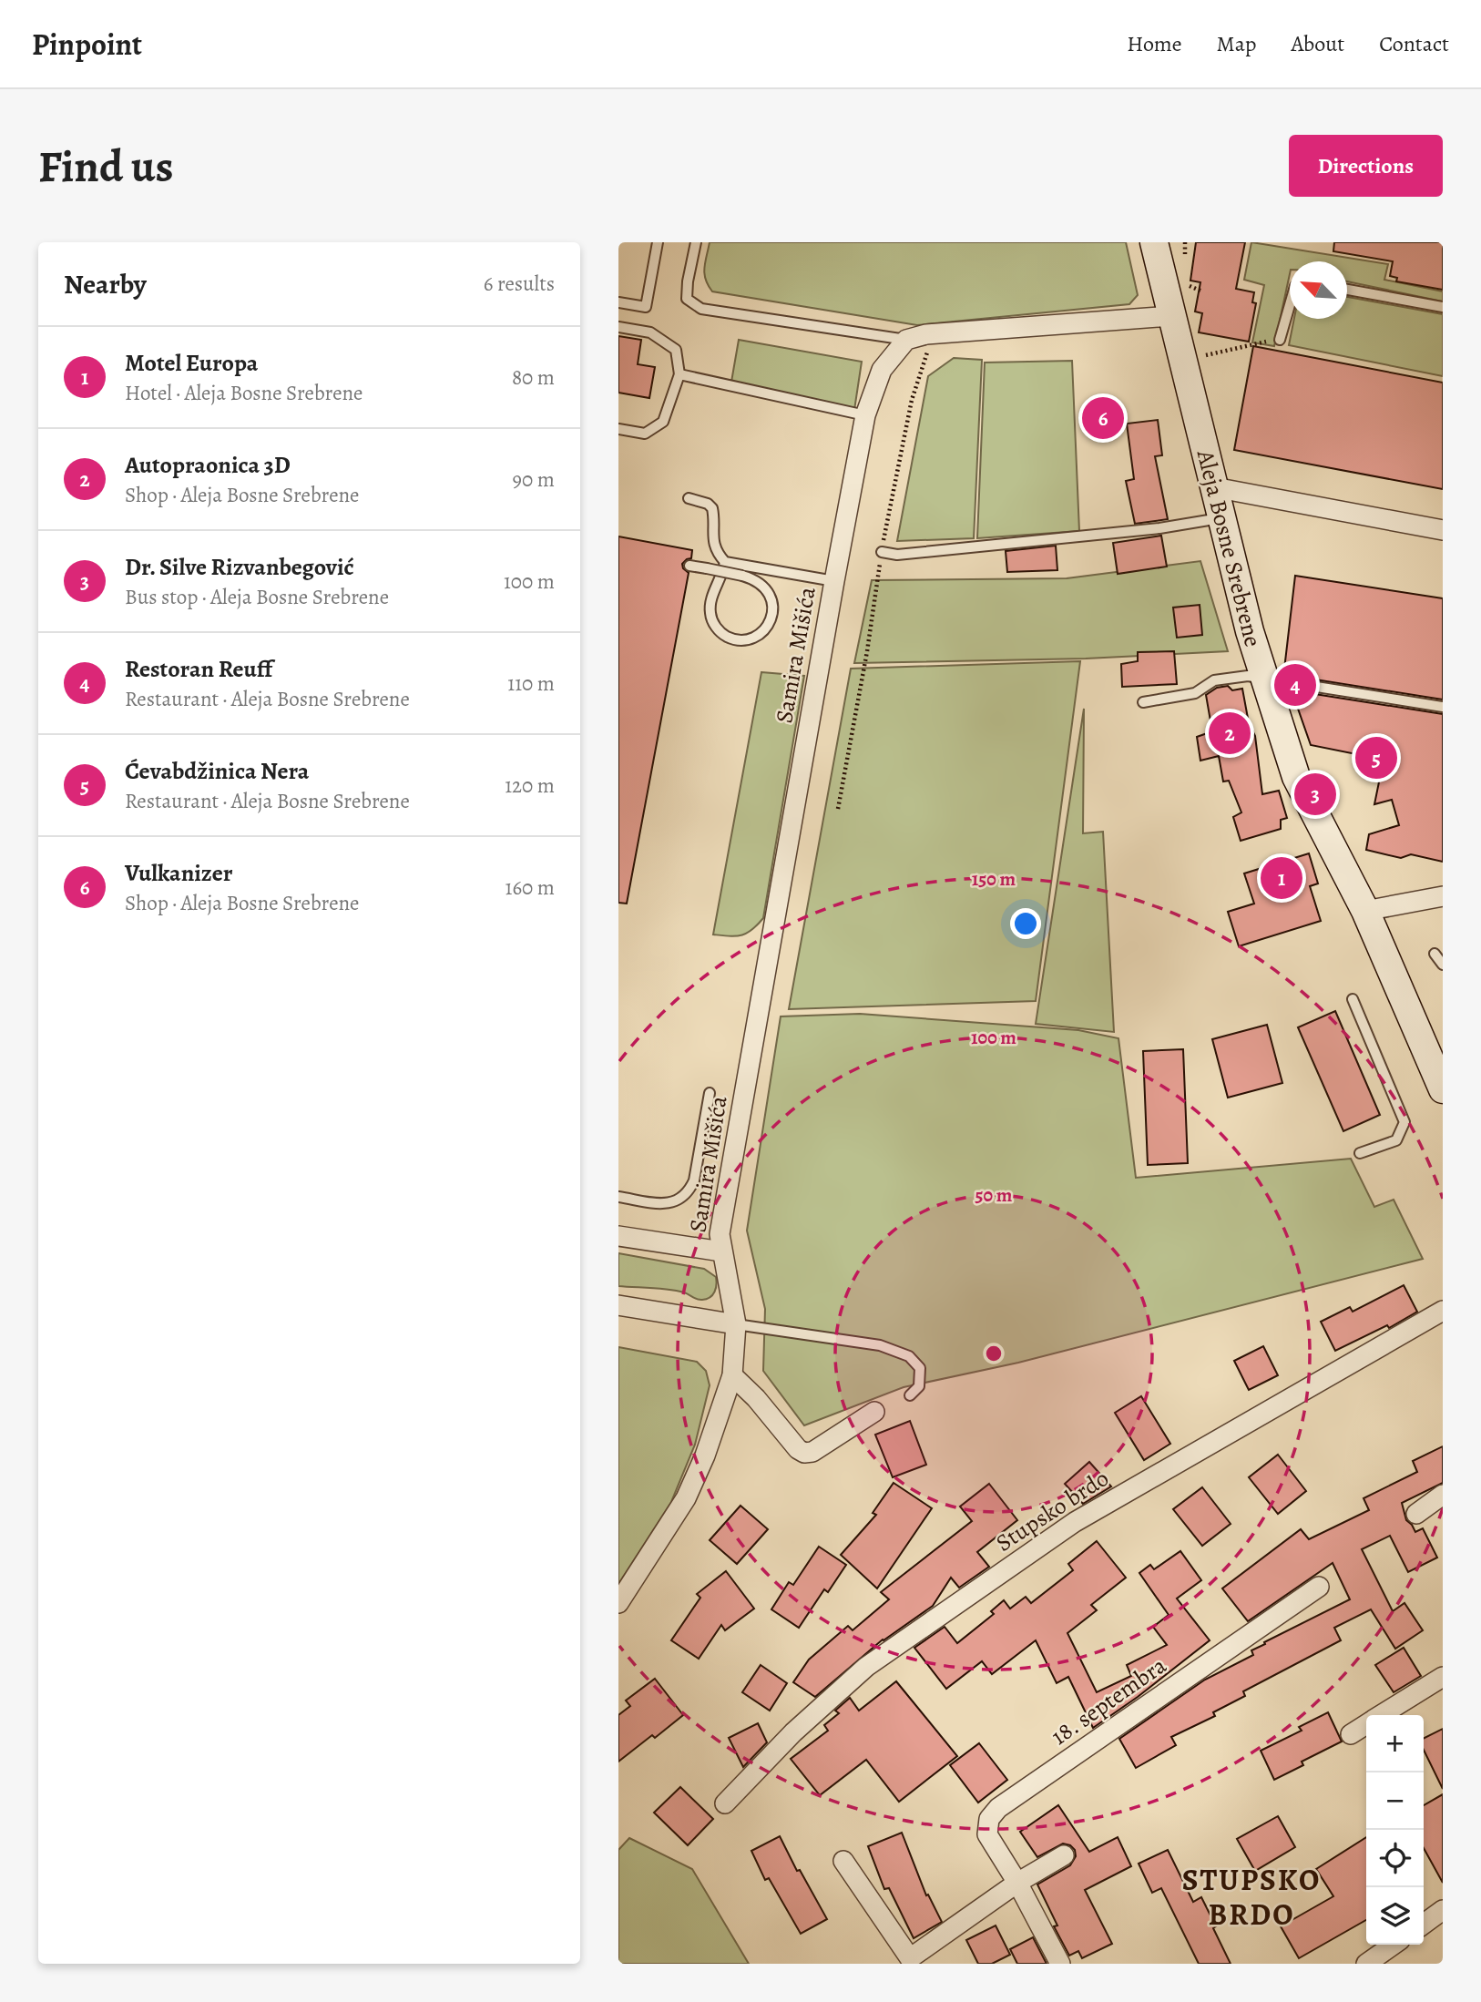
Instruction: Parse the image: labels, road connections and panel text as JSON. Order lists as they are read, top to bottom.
{
  "streets": {
    "street": [
      "Aleja Bosne Srebrene",
      "Samira Mišića",
      "Stupsko brdo",
      "18. septembra"
    ]
  },
  "districts": ["STUPSKO BRDO"],
  "north": "top left",
  "page": {
    "header": "Pinpoint",
    "nav": [
      "Home",
      "Map",
      "About",
      "Contact"
    ],
    "buttons": "Directions",
    "title": "Find us",
    "heading": ["Nearby", "6 results"],
    "list": [
      {
        "mark": "1",
        "name": "Motel Europa",
        "note": "Hotel · Aleja Bosne Srebrene",
        "value": "80 m"
      },
      {
        "mark": "2",
        "name": "Autopraonica 3D",
        "note": "Shop · Aleja Bosne Srebrene",
        "value": "90 m"
      },
      {
        "mark": "3",
        "name": "Dr. Silve Rizvanbegović",
        "note": "Bus stop · Aleja Bosne Srebrene",
        "value": "100 m"
      },
      {
        "mark": "4",
        "name": "Restoran Reuff",
        "note": "Restaurant · Aleja Bosne Srebrene",
        "value": "110 m"
      },
      {
        "mark": "5",
        "name": "Ćevabdžinica Nera",
        "note": "Restaurant · Aleja Bosne Srebrene",
        "value": "120 m"
      },
      {
        "mark": "6",
        "name": "Vulkanizer",
        "note": "Shop · Aleja Bosne Srebrene",
        "value": "160 m"
      }
    ],
    "pins": [
      "6",
      "4",
      "2",
      "5",
      "3",
      "1"
    ],
    "map_buttons": ["+", "−"]
  },
  "rings": ["150 m", "100 m", "50 m"]
}
